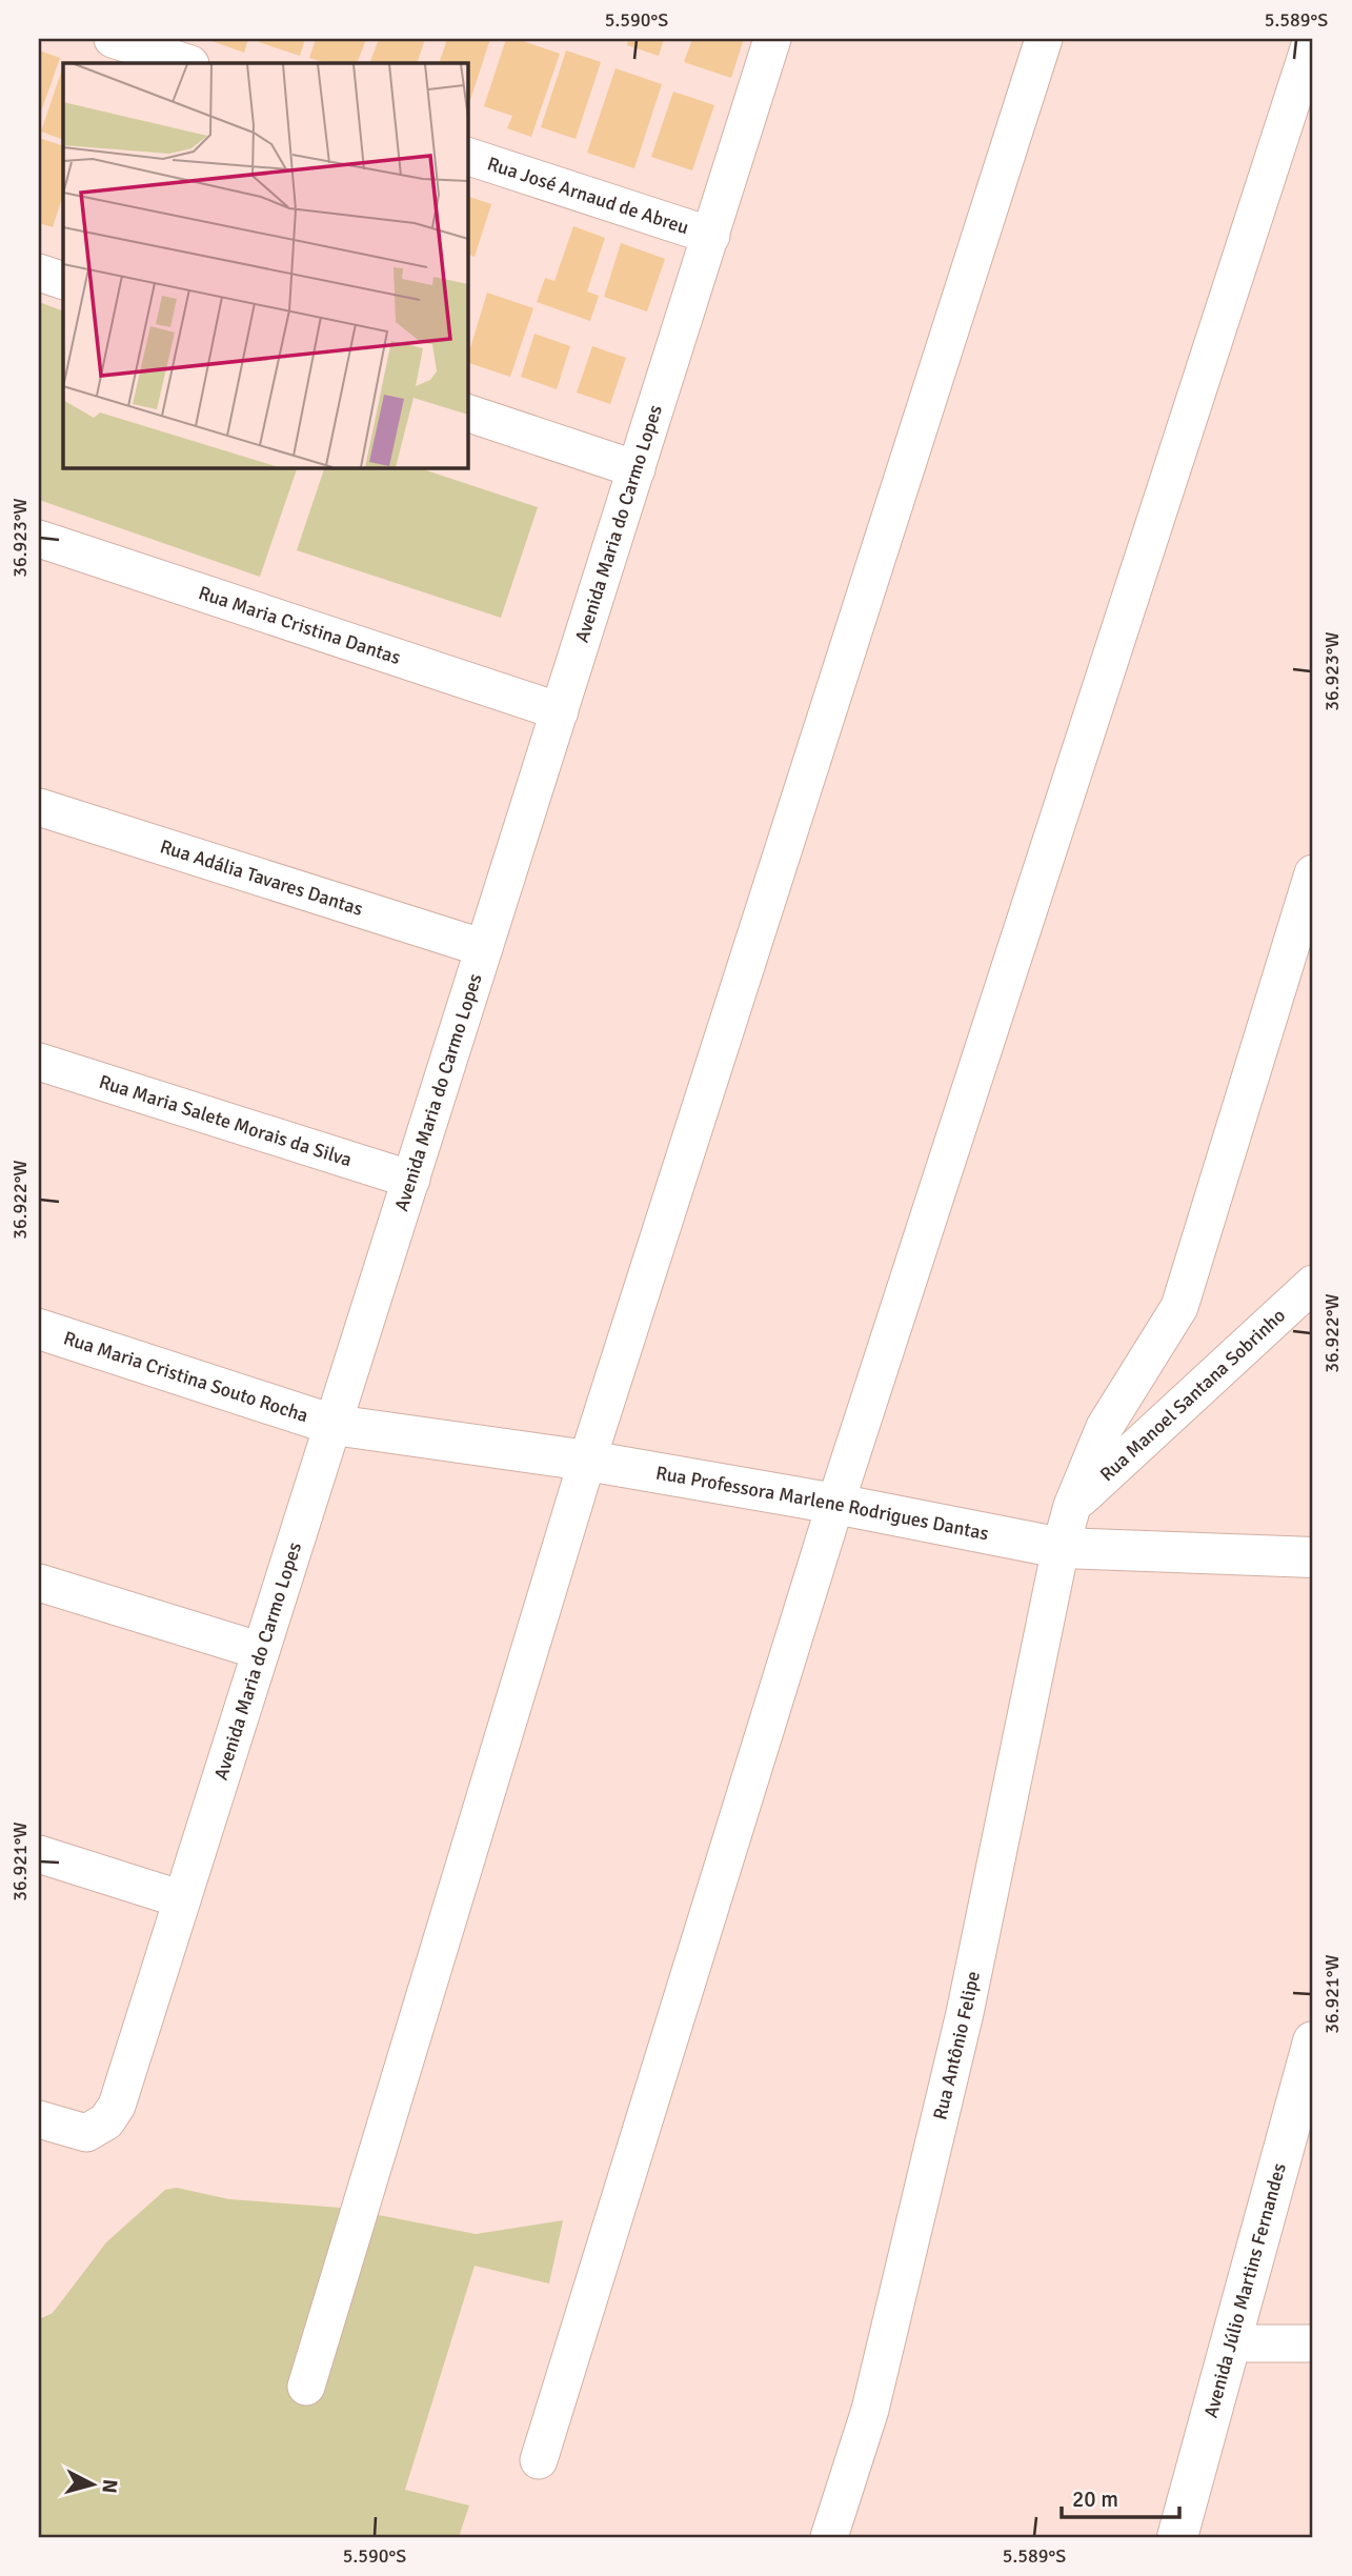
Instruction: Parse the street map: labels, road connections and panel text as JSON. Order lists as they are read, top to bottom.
{
  "streets": {
    "street": [
      "Rua José Arnaud de Abreu",
      "Avenida Maria do Carmo Lopes",
      "Rua Maria Cristina Dantas",
      "Rua Adália Tavares Dantas",
      "Rua Maria Salete Morais da Silva",
      "Rua Maria Cristina Souto Rocha",
      "Rua Manoel Santana Sobrinho",
      "Rua Professora Marlene Rodrigues Dantas",
      "Rua Antônio Felipe",
      "Avenida Júlio Martins Fernandes"
    ]
  },
  "crossings": [
    ["Rua José Arnaud de Abreu", "Avenida Maria do Carmo Lopes"],
    ["Avenida Maria do Carmo Lopes", "Rua Maria Cristina Dantas"],
    ["Avenida Maria do Carmo Lopes", "Rua Adália Tavares Dantas"],
    ["Avenida Maria do Carmo Lopes", "Rua Maria Salete Morais da Silva"],
    ["Avenida Maria do Carmo Lopes", "Rua Maria Cristina Souto Rocha"],
    ["Avenida Maria do Carmo Lopes", "Rua Professora Marlene Rodrigues Dantas"],
    ["Rua Maria Cristina Souto Rocha", "Rua Professora Marlene Rodrigues Dantas"],
    ["Rua Manoel Santana Sobrinho", "Rua Antônio Felipe"],
    ["Rua Professora Marlene Rodrigues Dantas", "Rua Antônio Felipe"]
  ],
  "scale_bar": "20 m",
  "north": "right",
  "coordinates": [
    "5.590°S",
    "5.589°S",
    "36.923°W",
    "36.922°W",
    "36.921°W"
  ]
}
